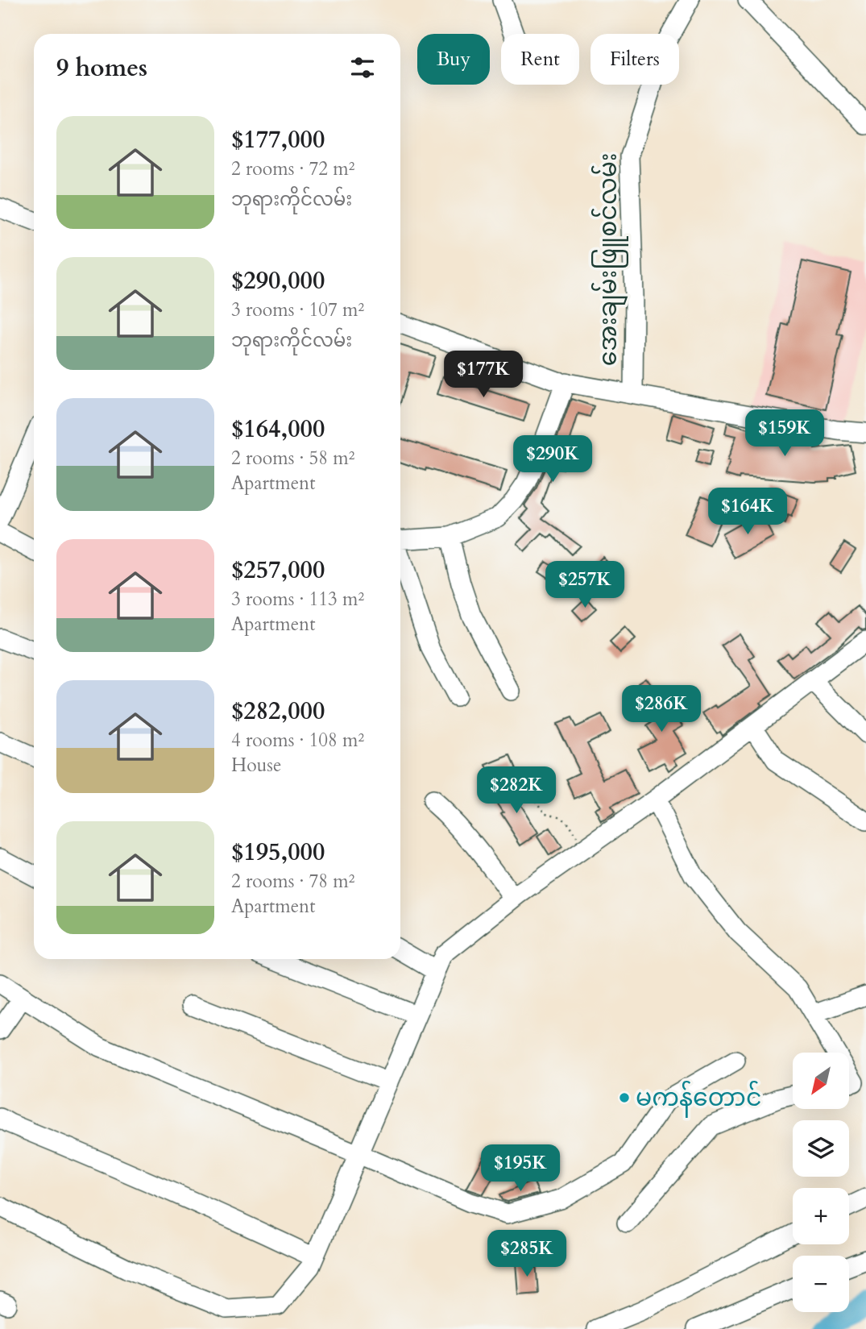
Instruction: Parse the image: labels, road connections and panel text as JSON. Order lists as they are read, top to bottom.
{
  "streets": {
    "street": ["အေးချမ်းဖြူစင်လမ်း"]
  },
  "places": ["မကန်တောင်"],
  "north": "bottom left",
  "page": {
    "chip": ["Buy", "Rent", "Filters"],
    "heading": "9 homes",
    "list": [
      {
        "name": "$177,000",
        "note": "2 rooms · 72 m² · ဘုရားကိုင်လမ်း"
      },
      {
        "name": "$290,000",
        "note": "3 rooms · 107 m² · ဘုရားကိုင်လမ်း"
      },
      {
        "name": "$164,000",
        "note": "2 rooms · 58 m² · Apartment"
      },
      {
        "name": "$257,000",
        "note": "3 rooms · 113 m² · Apartment"
      },
      {
        "name": "$282,000",
        "note": "4 rooms · 108 m² · House"
      },
      {
        "name": "$195,000",
        "note": "2 rooms · 78 m² · Apartment"
      }
    ],
    "price": [
      "$177K",
      "$159K",
      "$290K",
      "$164K",
      "$257K",
      "$286K",
      "$282K",
      "$195K",
      "$285K"
    ],
    "map_buttons": ["+", "−"]
  }
}
